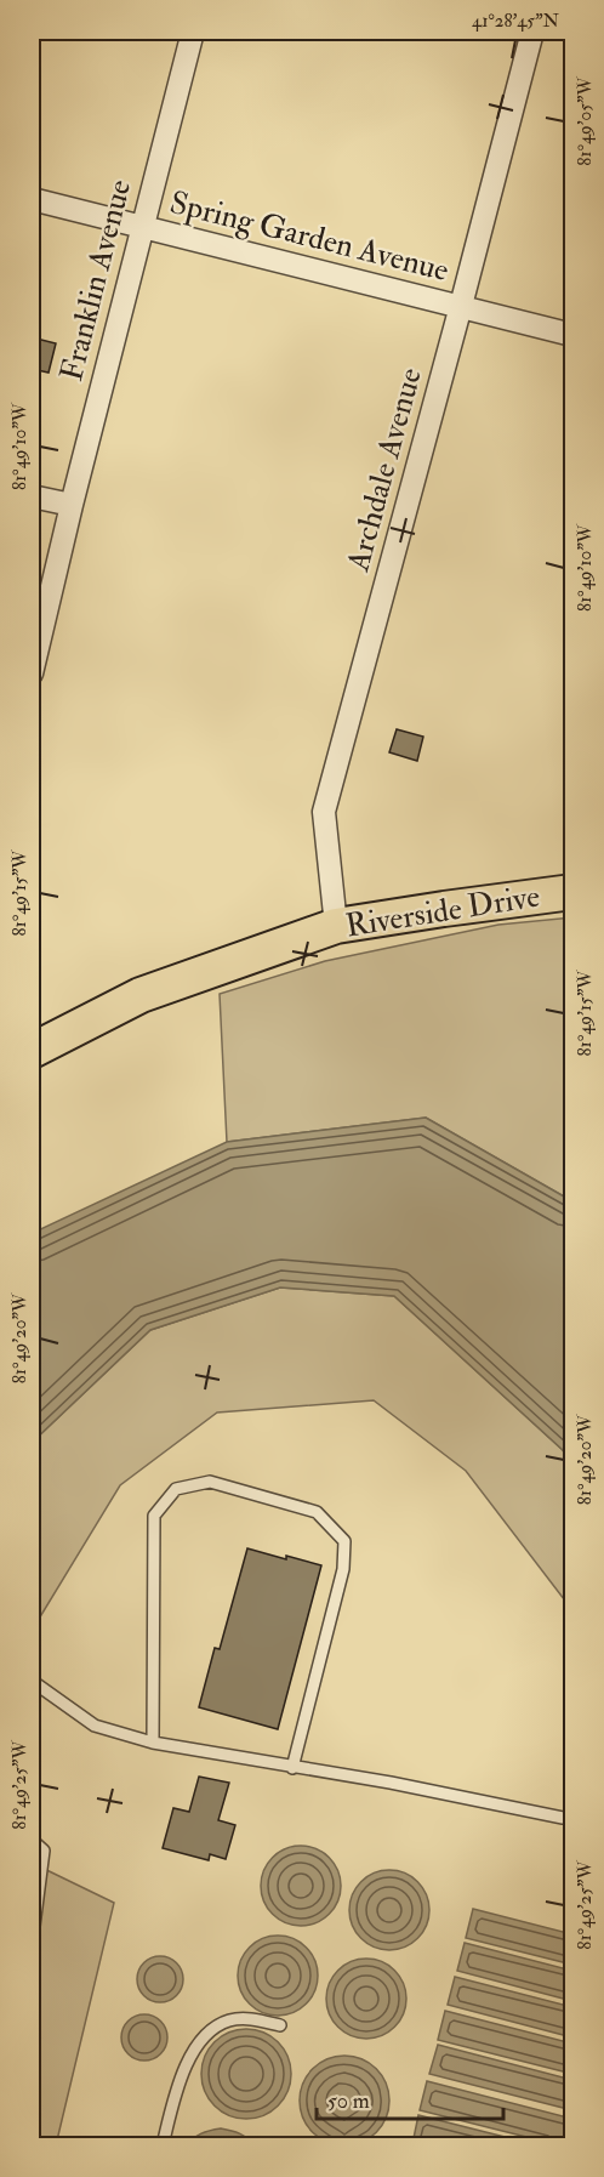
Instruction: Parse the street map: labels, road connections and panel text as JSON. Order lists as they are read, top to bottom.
{
  "streets": {
    "main road": ["Riverside Drive"],
    "street": ["Spring Garden Avenue", "Franklin Avenue", "Archdale Avenue"]
  },
  "crossings": [
    ["Spring Garden Avenue", "Franklin Avenue"],
    ["Spring Garden Avenue", "Archdale Avenue"],
    ["Archdale Avenue", "Riverside Drive"]
  ],
  "scale_bar": "50 m",
  "coordinates": [
    "41°28'45\"N",
    "81°49'05\"W",
    "81°49'10\"W",
    "81°49'15\"W",
    "81°49'20\"W",
    "81°49'25\"W"
  ]
}
